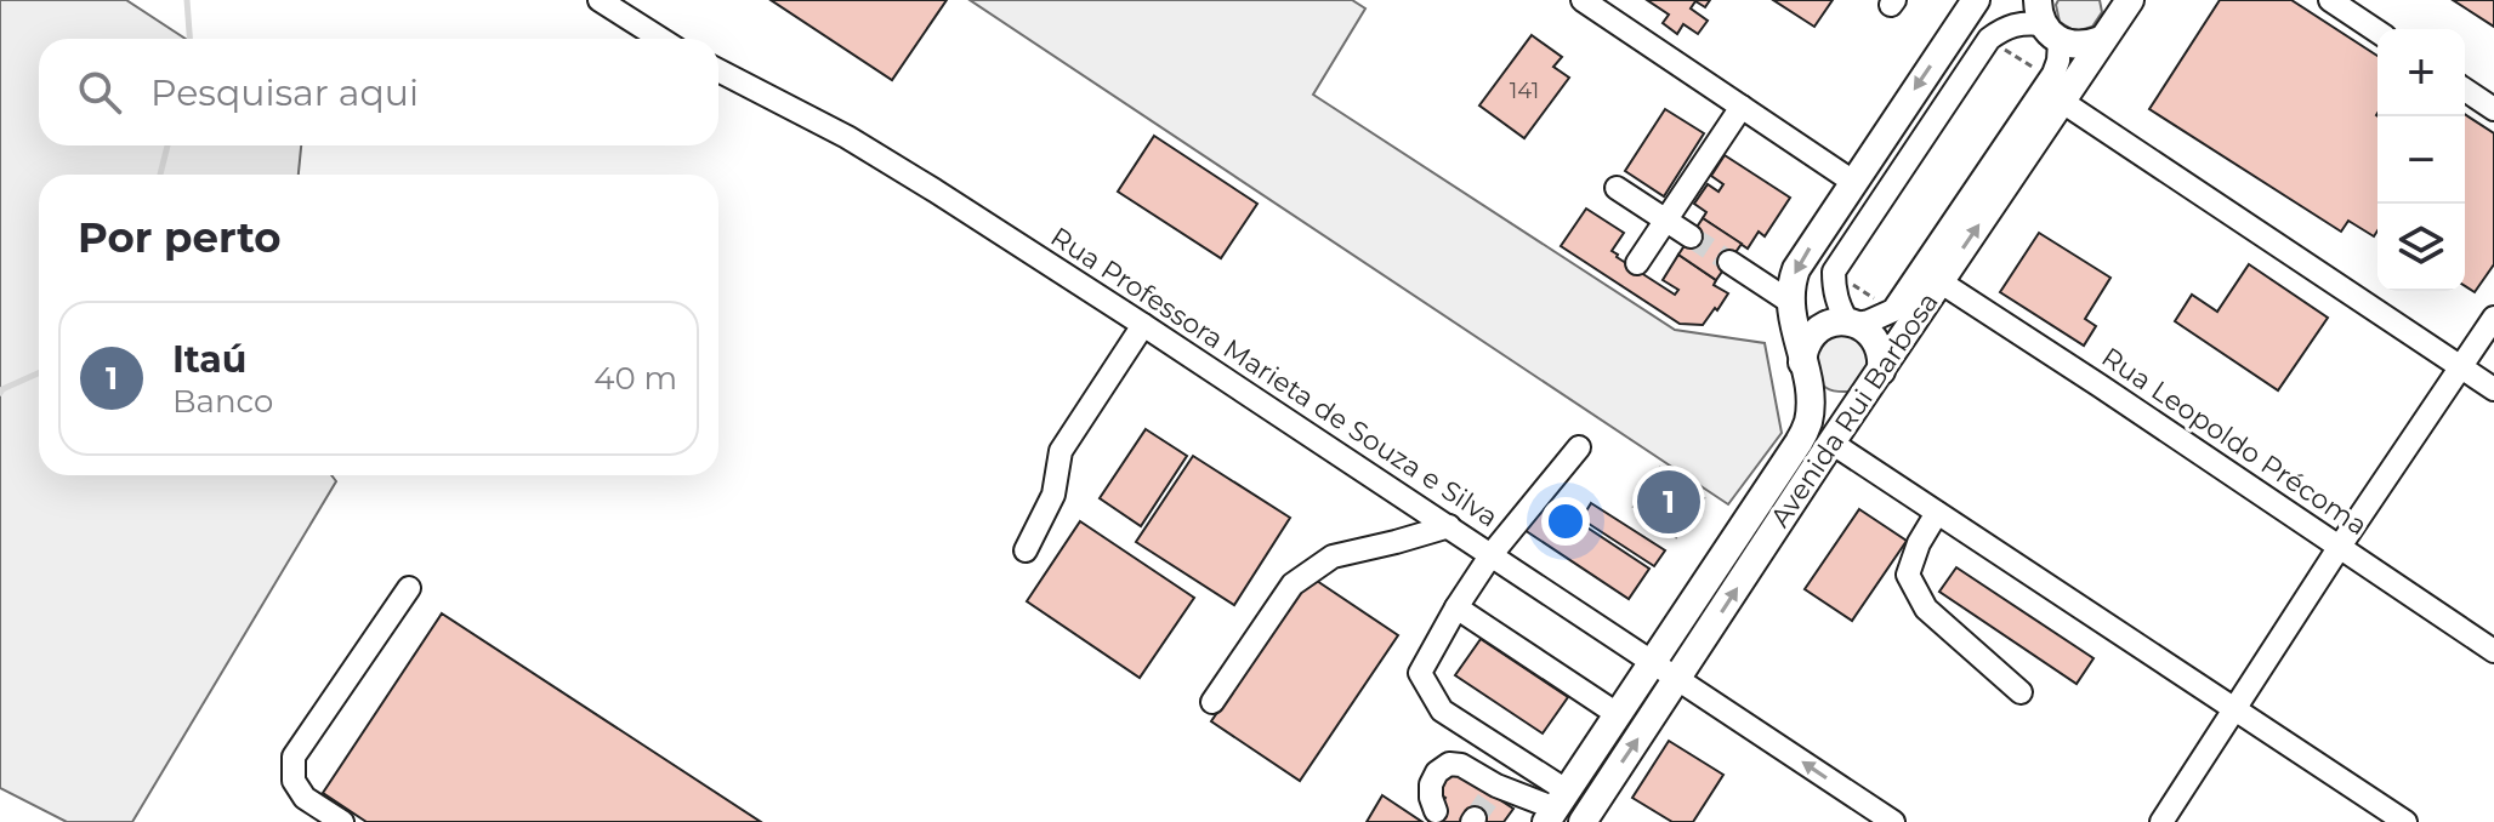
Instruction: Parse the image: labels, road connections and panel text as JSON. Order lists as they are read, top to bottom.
{
  "streets": {
    "main road": ["Avenida Rui Barbosa"],
    "street": ["Rua Professora Marieta de Souza e Silva", "Rua Leopoldo Précoma"]
  },
  "crossings": [
    ["Rua Professora Marieta de Souza e Silva", "Avenida Rui Barbosa"],
    ["Avenida Rui Barbosa", "Rua Leopoldo Précoma"]
  ],
  "house_numbers": ["141"],
  "page": {
    "map_buttons": ["+", "−"],
    "search": "Pesquisar aqui",
    "heading": "Por perto",
    "list": [
      {
        "mark": "1",
        "name": "Itaú",
        "note": "Banco",
        "value": "40 m"
      }
    ],
    "pins": "1"
  }
}
